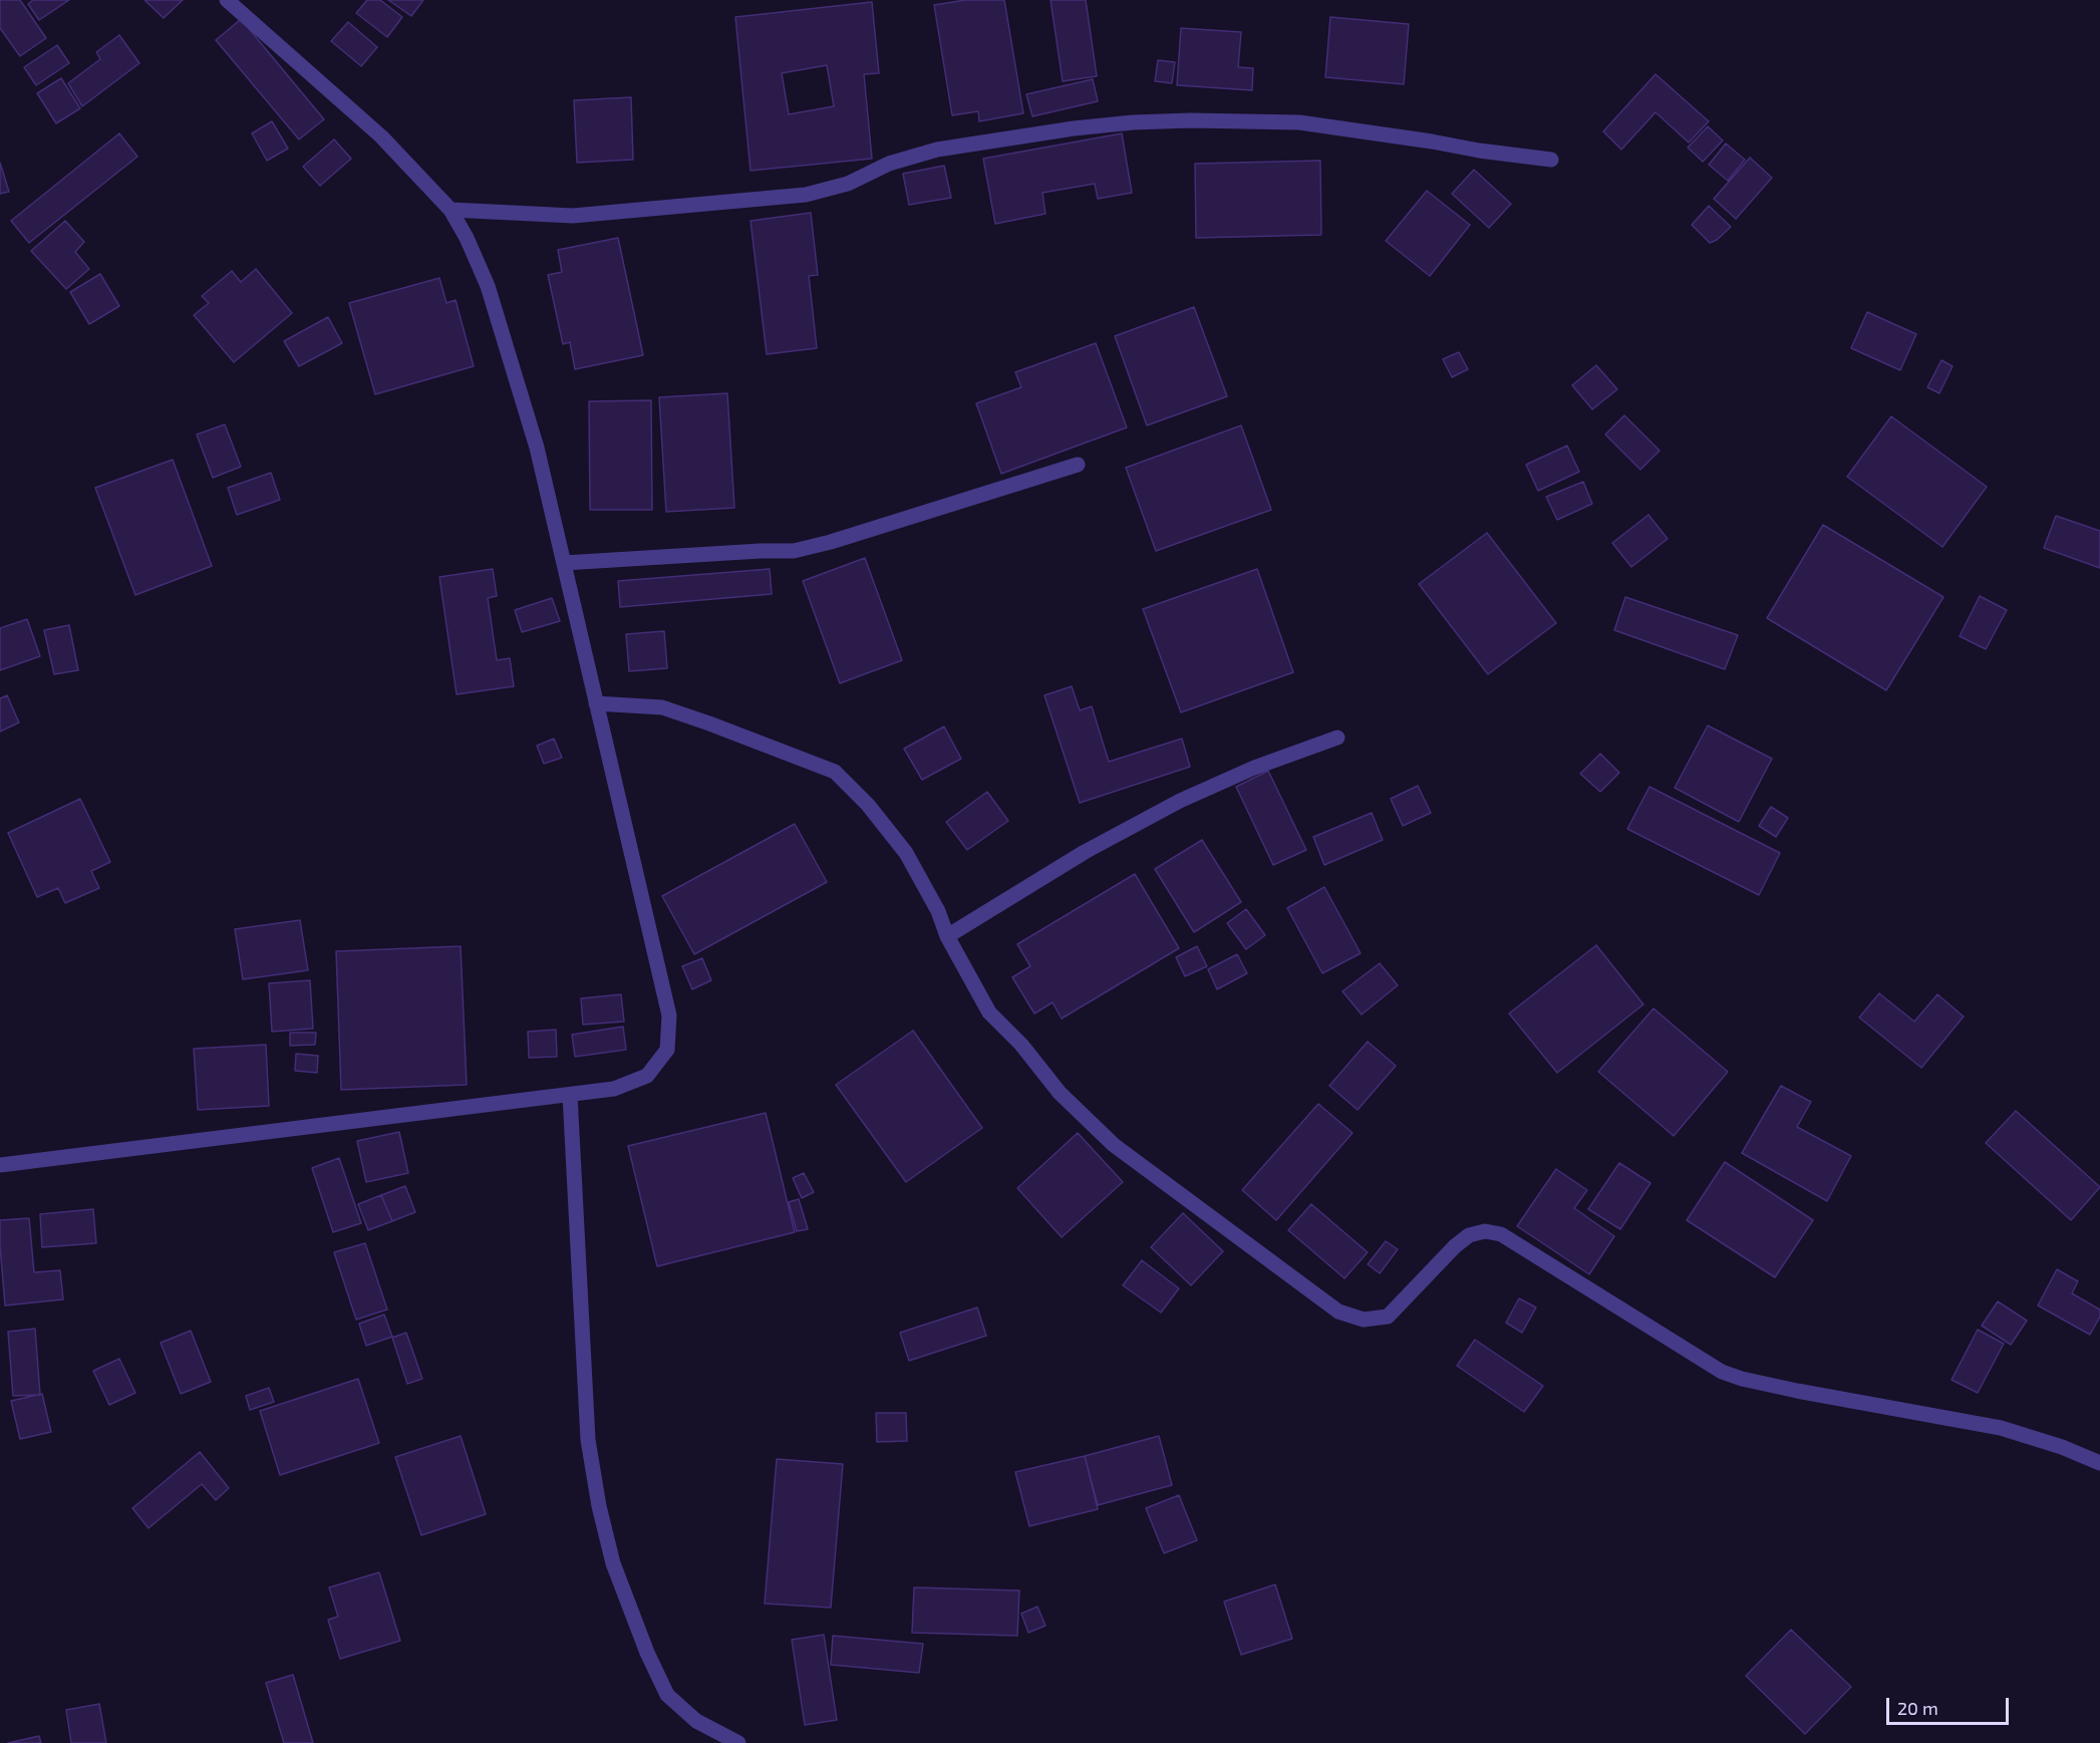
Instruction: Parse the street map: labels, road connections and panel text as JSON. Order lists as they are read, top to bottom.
{
  "scale_bar": "20 m"
}
